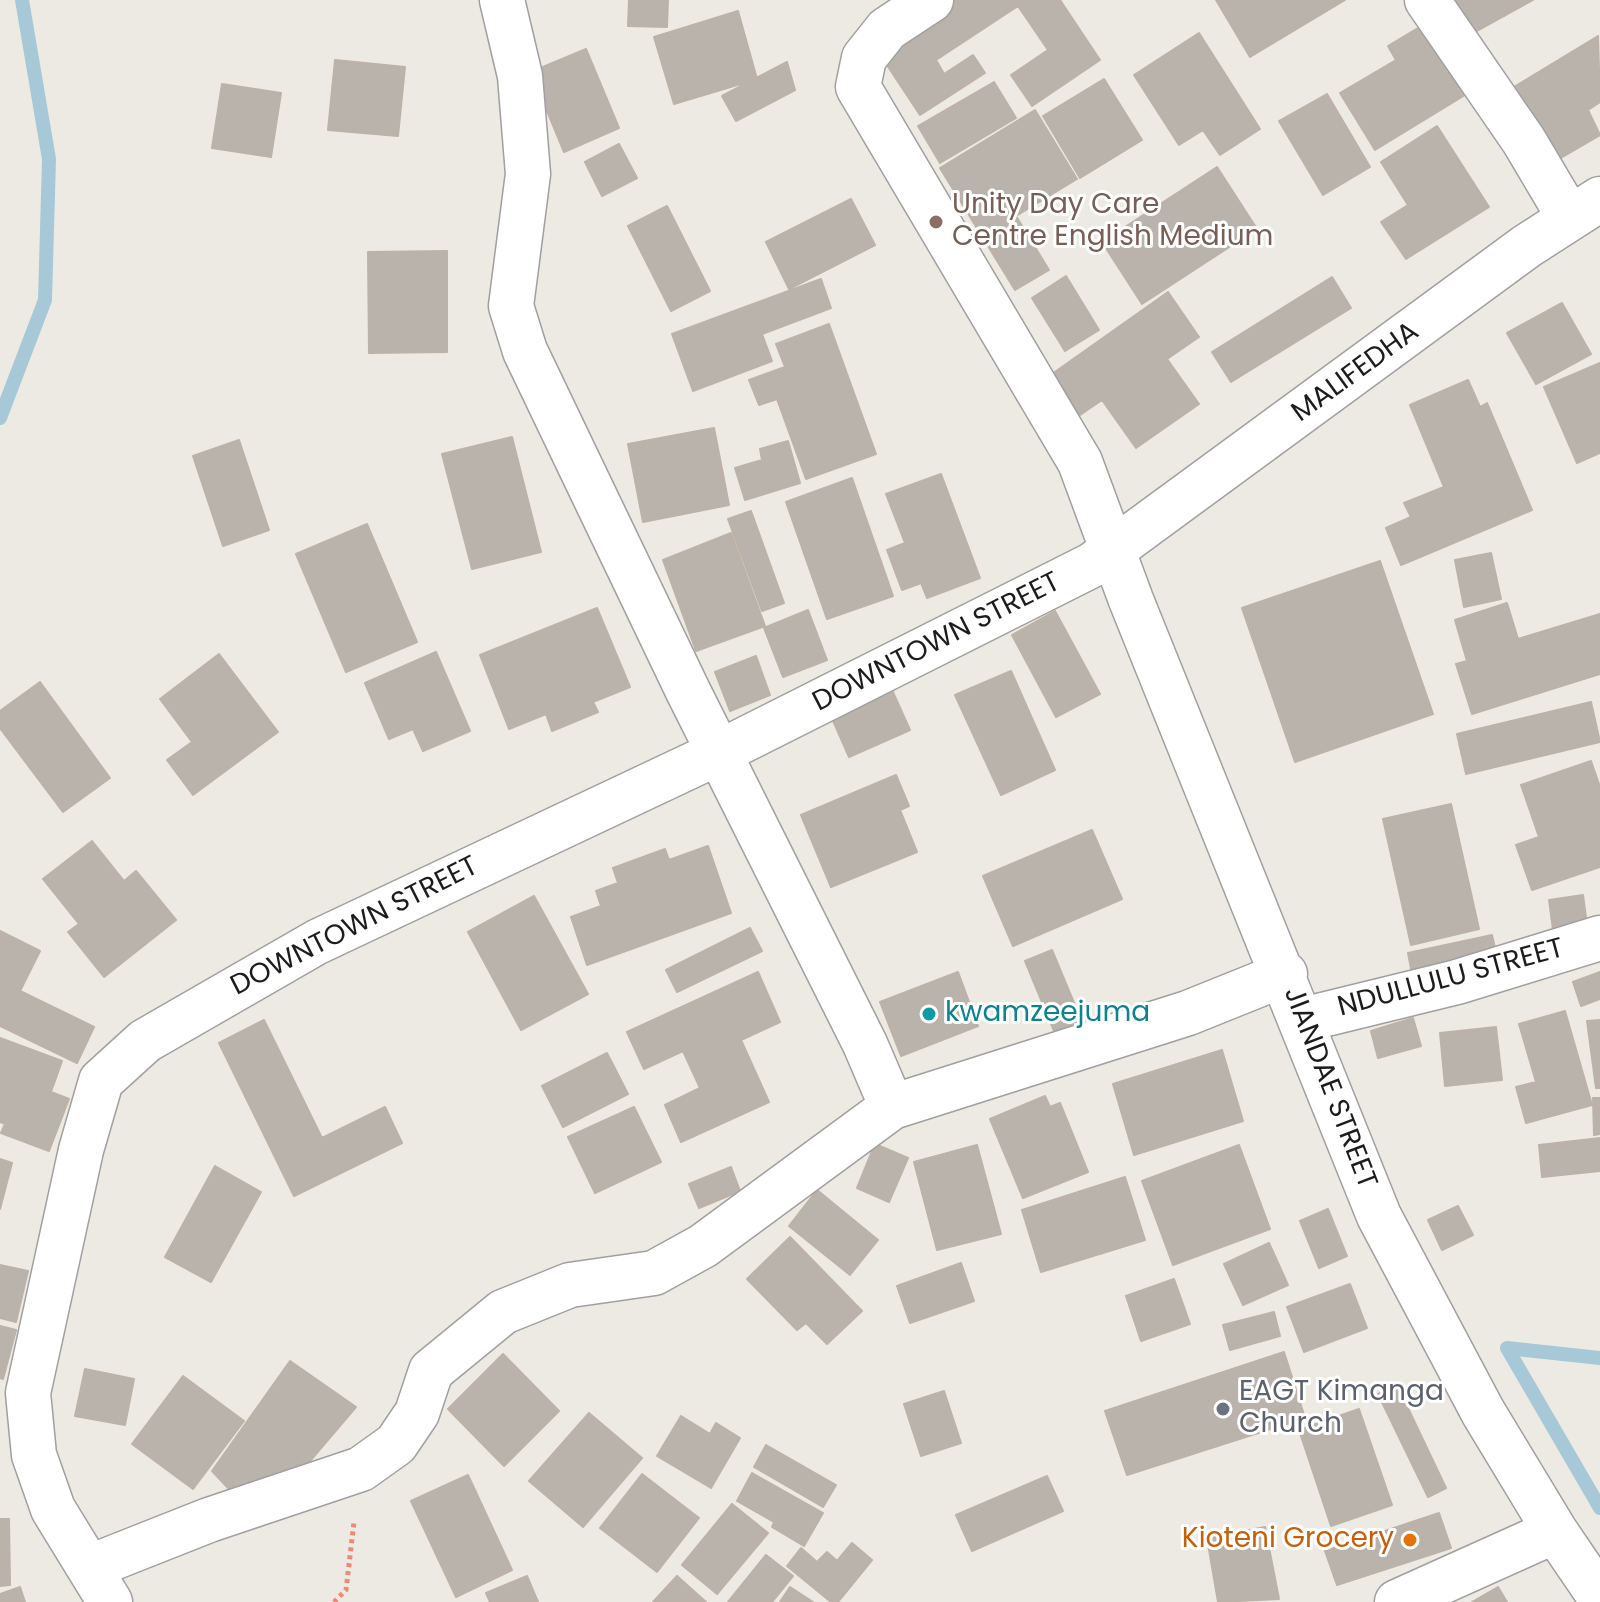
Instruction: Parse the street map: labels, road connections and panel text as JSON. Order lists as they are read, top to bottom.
{
  "streets": {
    "street": [
      "MALIFEDHA",
      "DOWNTOWN STREET",
      "NDULLULU STREET",
      "JIANDAE STREET"
    ]
  },
  "crossings": [
    ["MALIFEDHA", "DOWNTOWN STREET"],
    ["MALIFEDHA", "JIANDAE STREET"],
    ["DOWNTOWN STREET", "JIANDAE STREET"],
    ["NDULLULU STREET", "JIANDAE STREET"]
  ],
  "places": [
    "Unity Day Care Centre English Medium",
    "kwamzeejuma",
    "EAGT Kimanga Church",
    "Kioteni Grocery"
  ]
}
